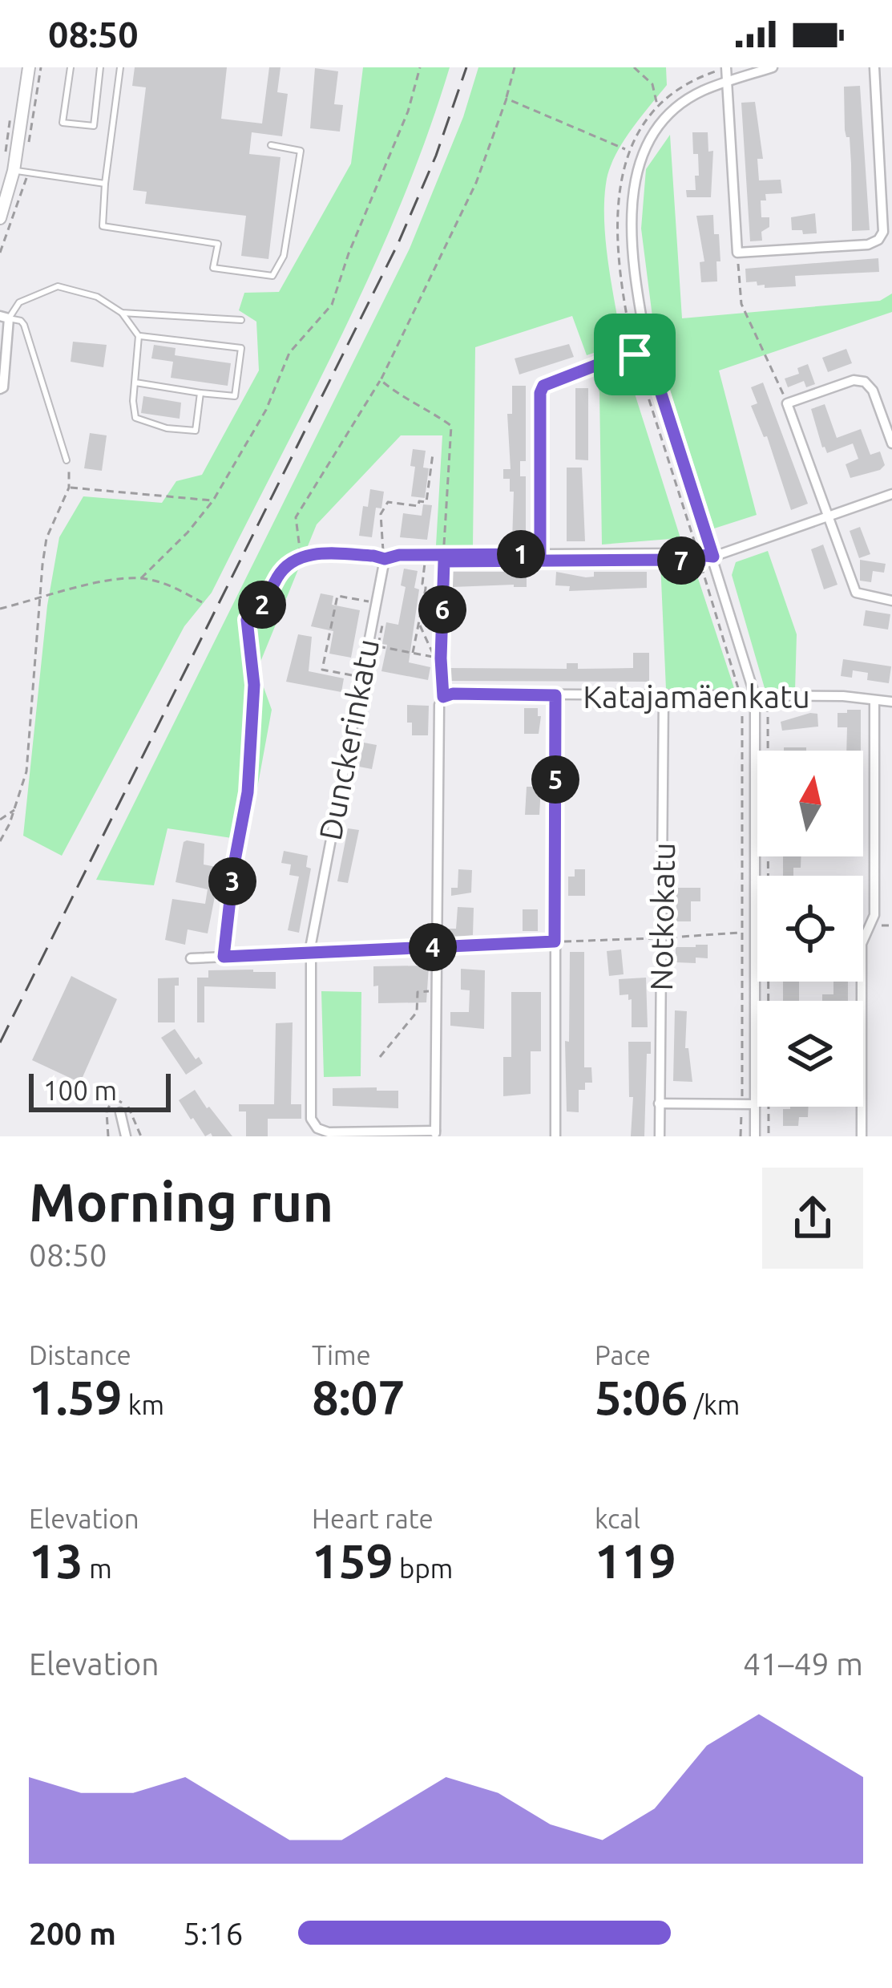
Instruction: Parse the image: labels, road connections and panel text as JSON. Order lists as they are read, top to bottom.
{
  "streets": {
    "street": ["Katajamäenkatu", "Dunckerinkatu", "Notkokatu"]
  },
  "crossings": [
    ["Katajamäenkatu", "Notkokatu"]
  ],
  "scale_bar": "100 m",
  "north": "top",
  "page": {
    "status": "08:50",
    "pins": [
      "1",
      "7",
      "2",
      "6",
      "5",
      "3",
      "4"
    ],
    "scale": "100 m",
    "heading": ["Morning run", "08:50"],
    "stats": [
      ["Distance", "1.59 km"],
      ["Time", "8:07"],
      ["Pace", "5:06 /km"],
      ["Elevation", "13 m"],
      ["Heart rate", "159 bpm"],
      ["kcal", "119"]
    ],
    "chart": ["Elevation", "41–49 m"],
    "list": [
      {
        "name": "200 m",
        "note": "5:16"
      }
    ]
  }
}
